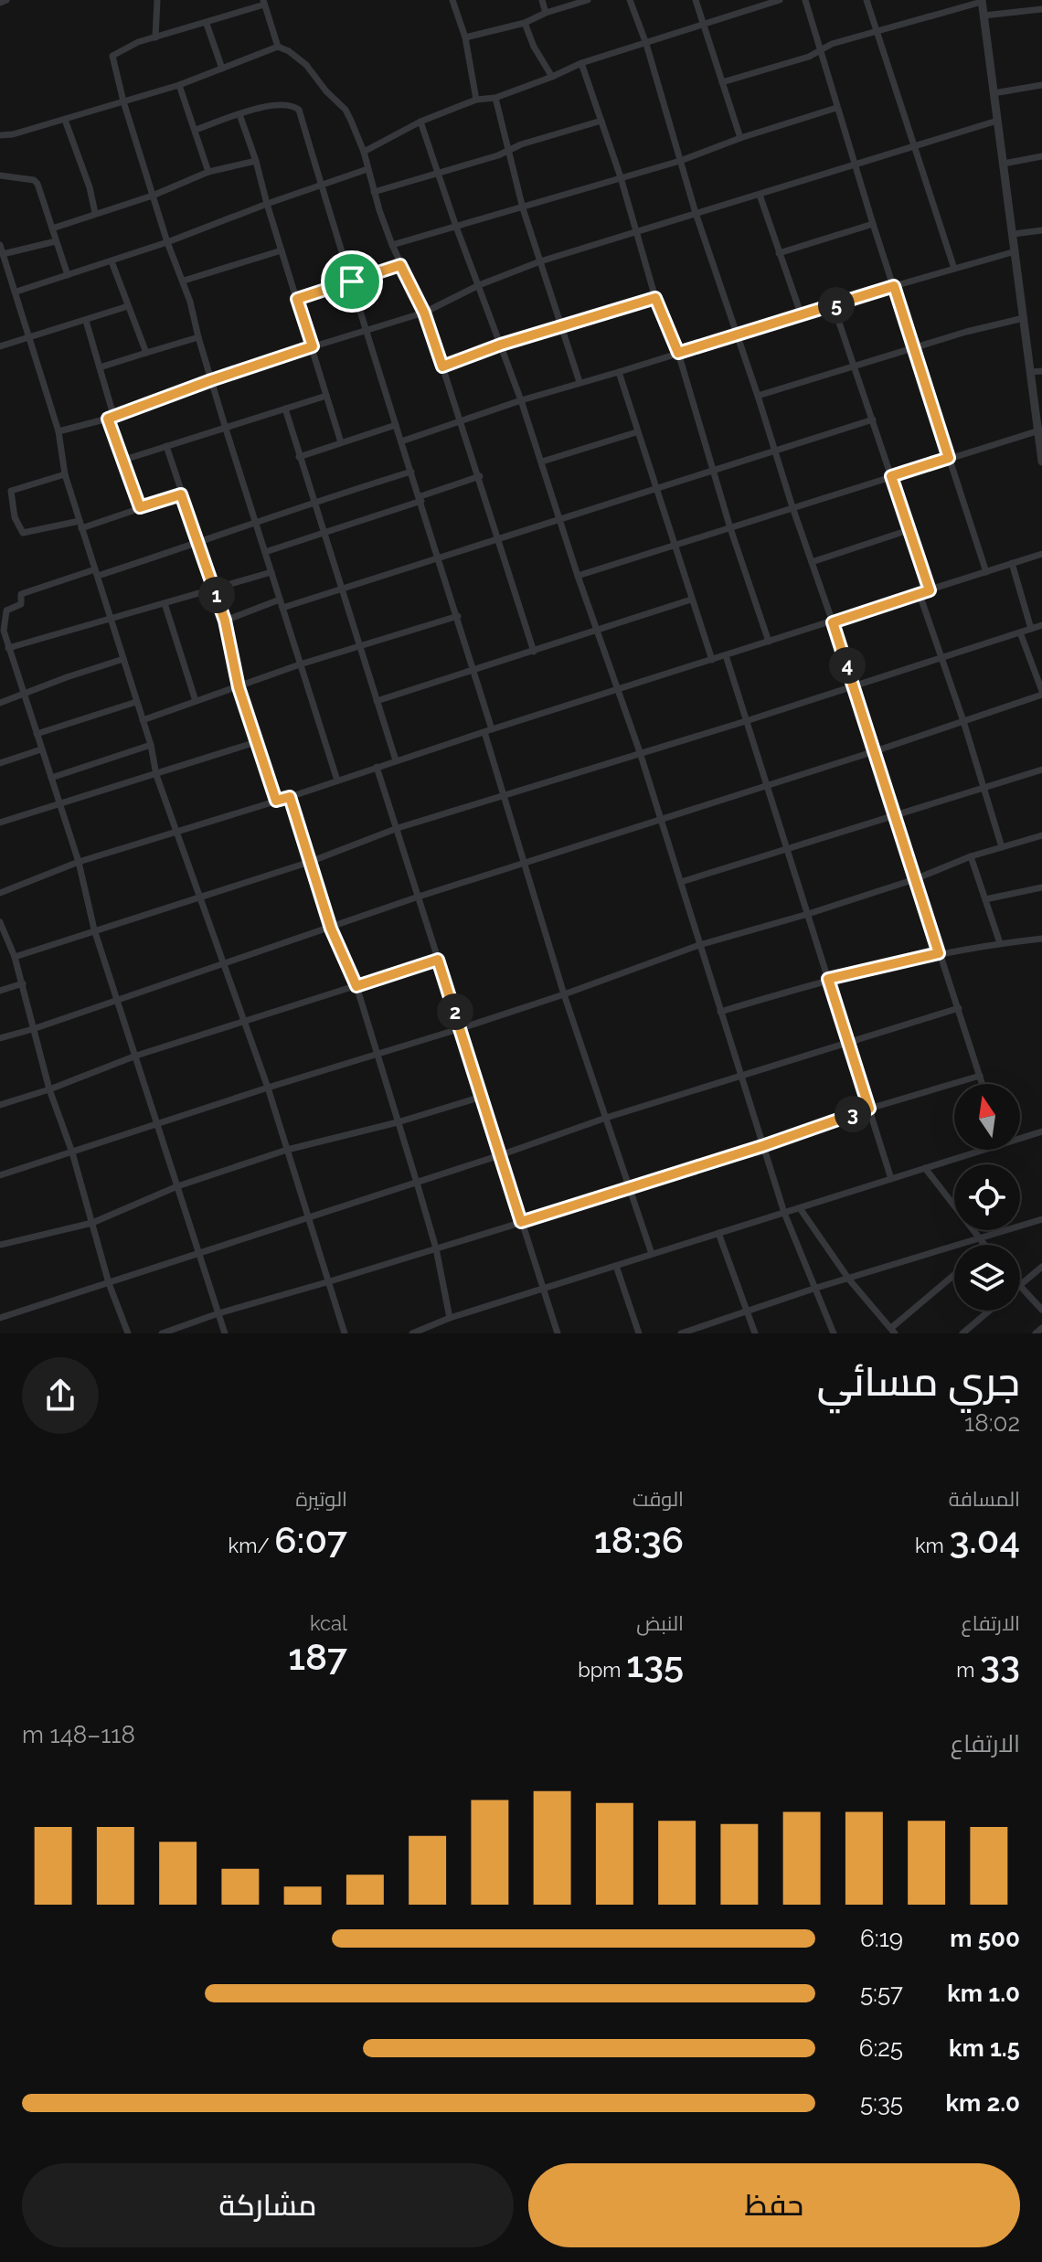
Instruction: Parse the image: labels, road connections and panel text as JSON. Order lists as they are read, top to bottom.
{
  "north": "top",
  "page": {
    "pins": [
      "5",
      "1",
      "4",
      "2",
      "3"
    ],
    "heading": ["جري مسائي", "18:02"],
    "stats": [
      ["المسافة", "3.04 km"],
      ["الوقت", "18:36"],
      ["الوتيرة", "6:07 /km"],
      ["الارتفاع", "33 m"],
      ["النبض", "135 bpm"],
      ["kcal", "187"]
    ],
    "chart": ["الارتفاع", "118–148 m"],
    "list": [
      {
        "name": "500 m",
        "note": "6:19"
      },
      {
        "name": "1.0 km",
        "note": "5:57"
      },
      {
        "name": "1.5 km",
        "note": "6:25"
      },
      {
        "name": "2.0 km",
        "note": "5:35"
      }
    ],
    "buttons": ["حفظ", "مشاركة"]
  }
}
